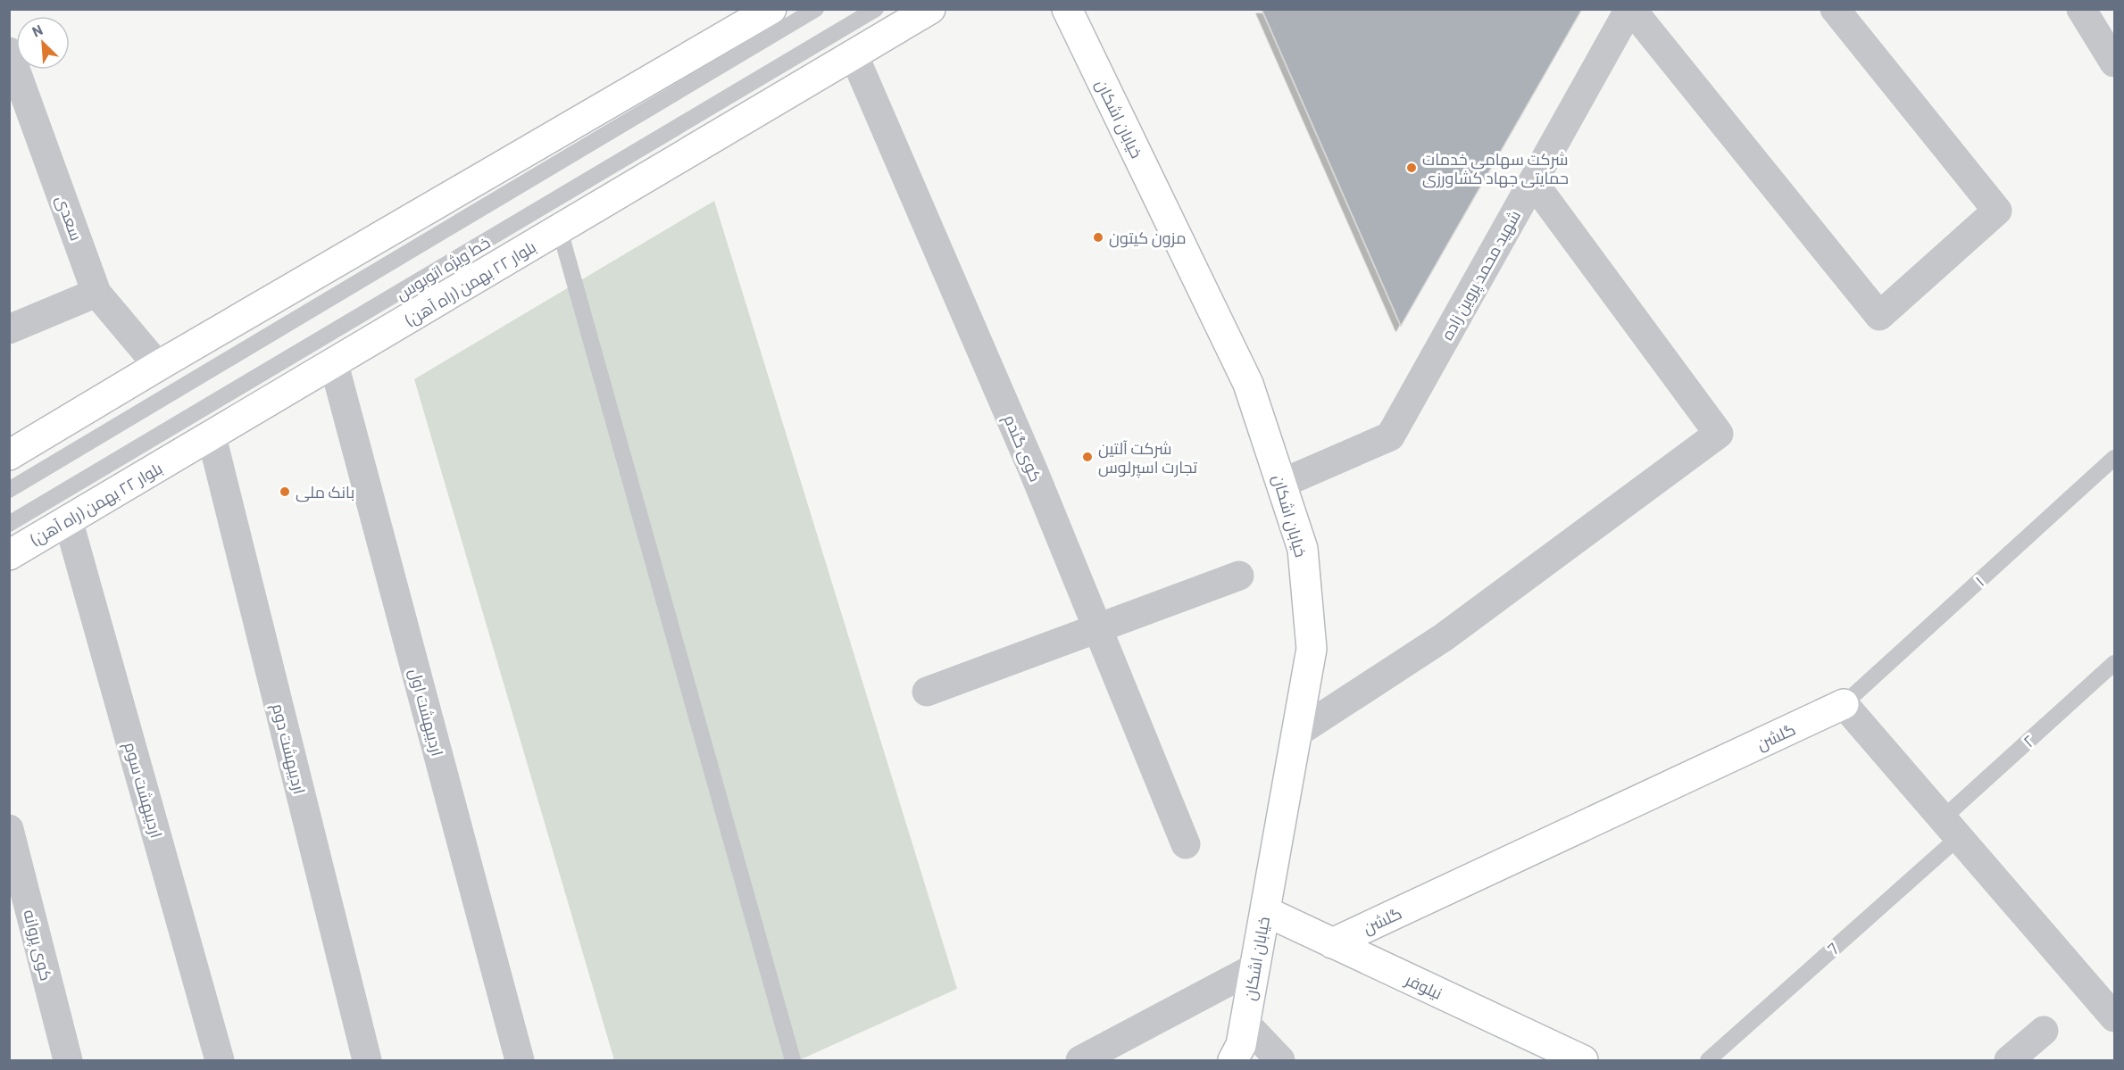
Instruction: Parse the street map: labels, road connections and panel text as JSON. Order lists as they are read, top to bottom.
{
  "streets": {
    "main road": [
      "خیابان اشکان",
      "بلوار ۲۲ بهمن (راه آهن)",
      "گلشن",
      "نیلوفر"
    ],
    "street": [
      "سعدی",
      "شهید محمد پروین زاده",
      "کوی گندم",
      "اردیبهشت اول",
      "اردیبهشت دوم",
      "اردیبهشت سوم",
      "کوی پروانه"
    ],
    "lane": [
      "خط ویژه اتوبوس",
      "۱",
      "۲",
      "7"
    ]
  },
  "crossings": [
    ["خیابان اشکان", "شهید محمد پروین زاده"],
    ["خیابان اشکان", "نیلوفر"],
    ["بلوار ۲۲ بهمن (راه آهن)", "کوی گندم"],
    ["بلوار ۲۲ بهمن (راه آهن)", "اردیبهشت اول"],
    ["بلوار ۲۲ بهمن (راه آهن)", "اردیبهشت دوم"],
    ["بلوار ۲۲ بهمن (راه آهن)", "اردیبهشت سوم"],
    ["۱", "گلشن"],
    ["گلشن", "نیلوفر"],
    ["۲", "7"]
  ],
  "places": [
    "شرکت سهامی خدمات حمایتی جهاد کشاورزی",
    "مزون کیتون",
    "شرکت آلتین تجارت اسپرلوس",
    "بانک ملی"
  ],
  "north": "top left"
}
